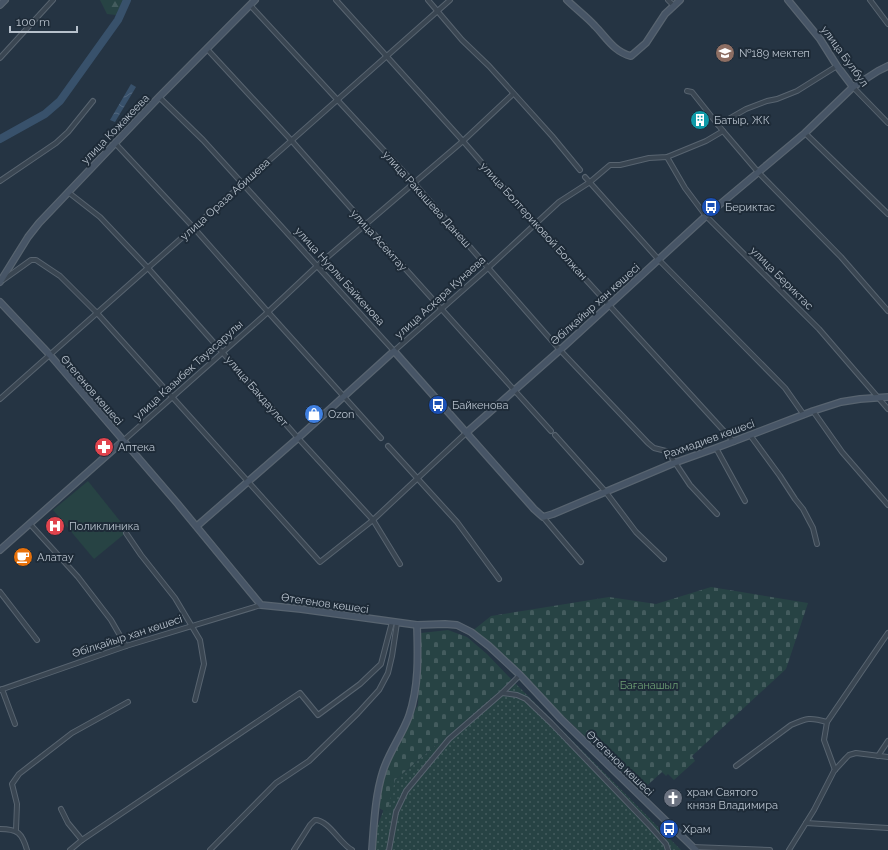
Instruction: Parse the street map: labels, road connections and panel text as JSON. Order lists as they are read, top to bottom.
{
  "streets": {
    "street": [
      "улица Булбул",
      "улица Кожакеева",
      "улица Ораза Абишева",
      "улица Ракышева Данеш",
      "улица Болтериковой Болжан",
      "улица Асемтау",
      "улица Нурлы Байкенова",
      "улица Бериктас",
      "улица Аскара Кунаева",
      "Әбілқайыр хан көшесі",
      "улица Казыбек Тауасарулы",
      "Өтегенов көшесі",
      "улица Бакдаулет",
      "Рахмадиев көшесі"
    ]
  },
  "crossings": [
    ["улица Булбул", "Әбілқайыр хан көшесі"],
    ["улица Кожакеева", "улица Ракышева Данеш"],
    ["улица Кожакеева", "улица Асемтау"],
    ["улица Кожакеева", "улица Нурлы Байкенова"],
    ["улица Кожакеева", "улица Бакдаулет"],
    ["улица Ораза Абишева", "улица Ракышева Данеш"],
    ["улица Ораза Абишева", "улица Болтериковой Болжан"],
    ["улица Ораза Абишева", "улица Асемтау"],
    ["улица Ораза Абишева", "улица Нурлы Байкенова"],
    ["улица Ораза Абишева", "Өтегенов көшесі"],
    ["улица Ораза Абишева", "улица Бакдаулет"],
    ["улица Ракышева Данеш", "улица Аскара Кунаева"],
    ["улица Ракышева Данеш", "Әбілқайыр хан көшесі"],
    ["улица Ракышева Данеш", "улица Казыбек Тауасарулы"],
    ["улица Ракышева Данеш", "Рахмадиев көшесі"],
    ["улица Болтериковой Болжан", "улица Аскара Кунаева"],
    ["улица Болтериковой Болжан", "Әбілқайыр хан көшесі"],
    ["улица Болтериковой Болжан", "улица Казыбек Тауасарулы"],
    ["улица Болтериковой Болжан", "Рахмадиев көшесі"],
    ["улица Асемтау", "улица Аскара Кунаева"],
    ["улица Асемтау", "Әбілқайыр хан көшесі"],
    ["улица Асемтау", "улица Казыбек Тауасарулы"],
    ["улица Нурлы Байкенова", "улица Аскара Кунаева"],
    ["улица Нурлы Байкенова", "Әбілқайыр хан көшесі"],
    ["улица Нурлы Байкенова", "улица Казыбек Тауасарулы"],
    ["улица Нурлы Байкенова", "Рахмадиев көшесі"],
    ["улица Бериктас", "улица Аскара Кунаева"],
    ["улица Бериктас", "Әбілқайыр хан көшесі"],
    ["улица Бериктас", "Рахмадиев көшесі"],
    ["улица Аскара Кунаева", "Әбілқайыр хан көшесі"],
    ["улица Аскара Кунаева", "Өтегенов көшесі"],
    ["улица Аскара Кунаева", "улица Бакдаулет"],
    ["Әбілқайыр хан көшесі", "Өтегенов көшесі"],
    ["Әбілқайыр хан көшесі", "улица Бакдаулет"],
    ["улица Казыбек Тауасарулы", "Өтегенов көшесі"],
    ["улица Казыбек Тауасарулы", "улица Бакдаулет"]
  ],
  "parks": ["Бағанашыл"],
  "places": {
    "school or university": ["№189 мектеп"],
    "building": ["Батыр, ЖК"],
    "bus stop": ["Бериктас", "Байкенова", "Храм"],
    "shop": ["Ozon"],
    "pharmacy": ["Аптека"],
    "hospital": ["Поликлиника"],
    "cafe": ["Алатау"],
    "church": ["храм Святого князя Владимира"]
  },
  "scale_bar": "100 m"
}
